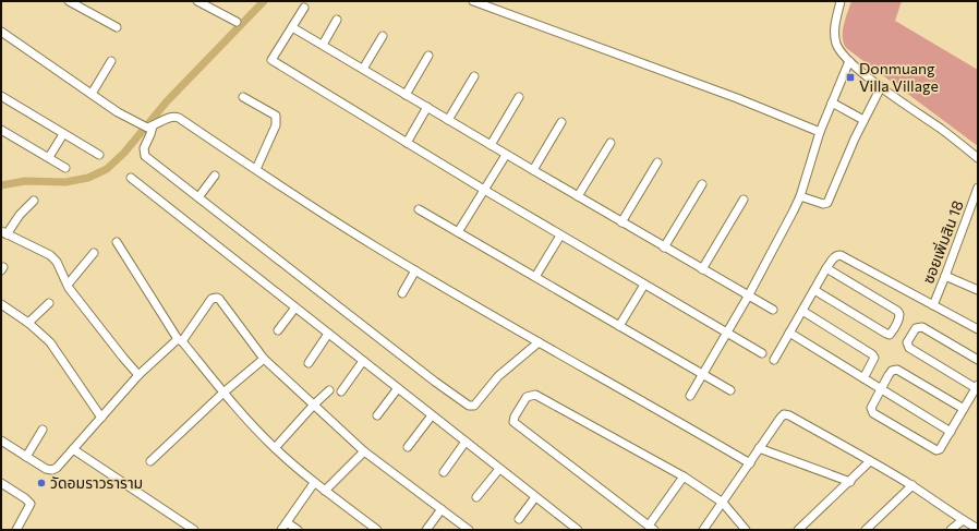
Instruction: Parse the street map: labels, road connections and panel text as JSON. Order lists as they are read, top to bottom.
{
  "streets": {
    "street": ["ซอยเพิ่มสิน 18"]
  },
  "places": {
    "transit": ["Donmuang Villa Village"],
    "other": ["วัดอมราวราราม"]
  }
}
